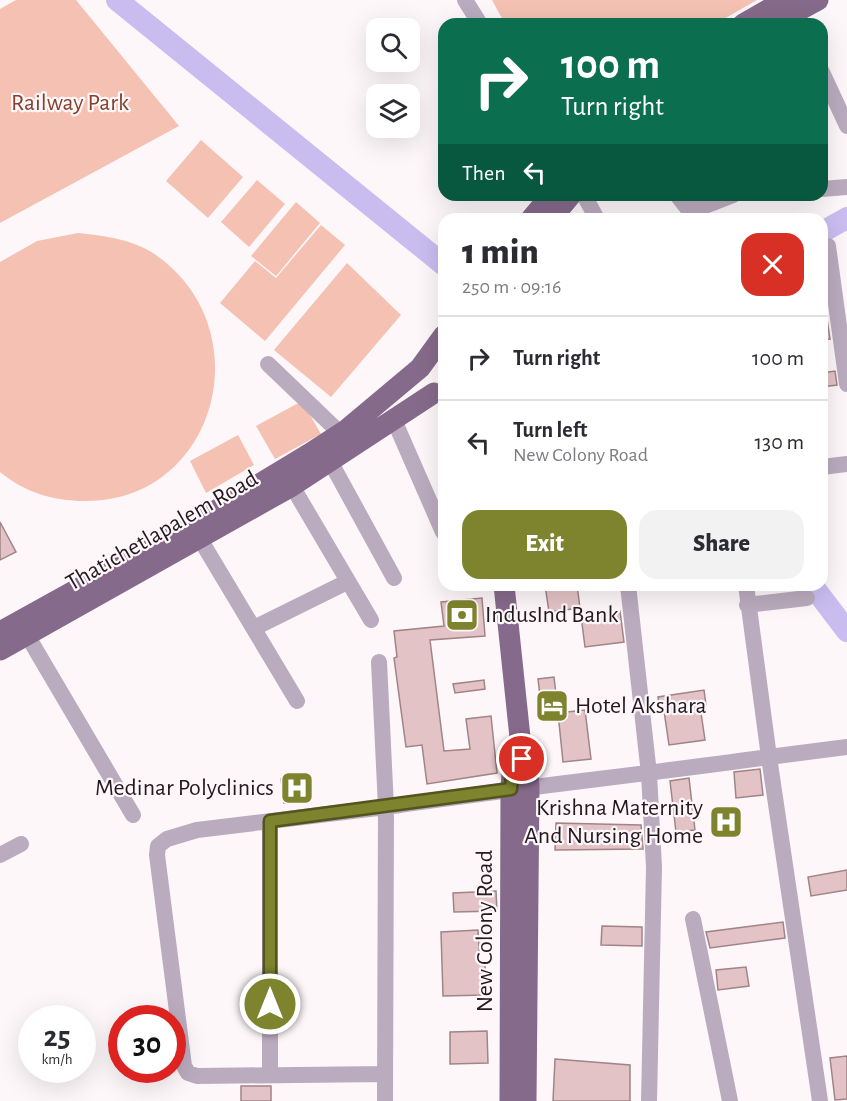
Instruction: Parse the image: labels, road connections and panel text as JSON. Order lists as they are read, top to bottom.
{
  "streets": {
    "main road": ["Thatichetlapalem Road", "New Colony Road"]
  },
  "parks": ["Railway Park"],
  "places": {
    "bank": ["IndusInd Bank"],
    "hotel": ["Hotel Akshara"],
    "hospital": ["Medinar Polyclinics", "Krishna Maternity And Nursing Home"]
  },
  "page": {
    "turn": ["100 m", "Turn right"],
    "then": "Then",
    "heading": ["1 min", "250 m · 09:16"],
    "list": [
      {
        "name": "Turn right",
        "value": "100 m"
      },
      {
        "name": "Turn left",
        "note": "New Colony Road",
        "value": "130 m"
      }
    ],
    "buttons": ["Exit", "Share"],
    "speed": "25 km/h",
    "limit": "30"
  }
}
